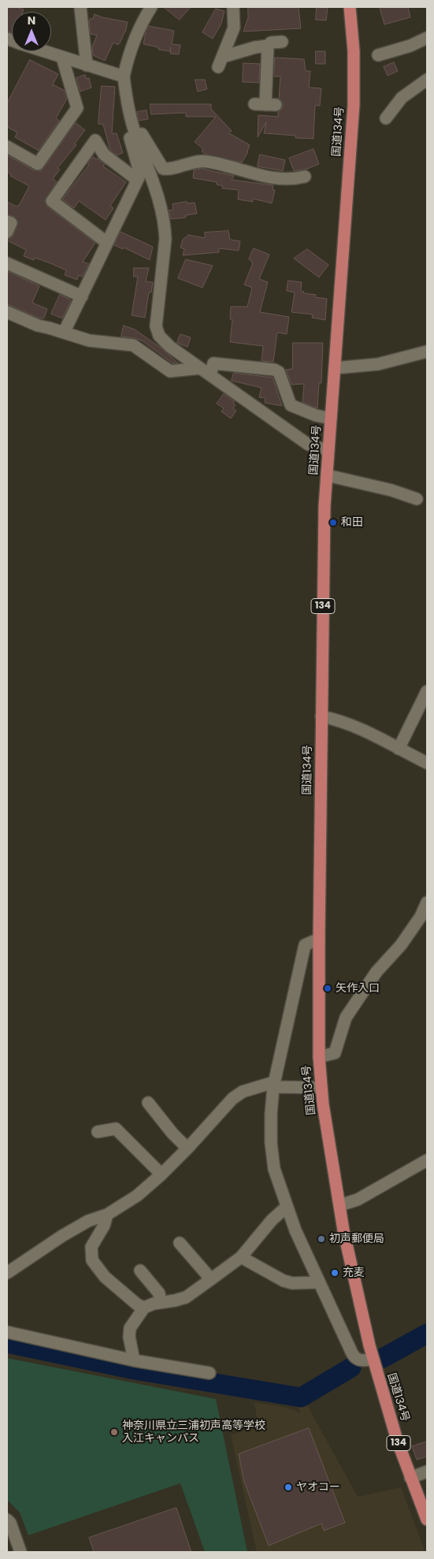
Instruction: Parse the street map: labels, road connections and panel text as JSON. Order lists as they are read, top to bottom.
{
  "streets": {
    "highway": ["国道134号", "134"]
  },
  "places": [
    "和田",
    "矢作入口",
    "初声郵便局",
    "充麦",
    "神奈川県立三浦初声高等学校 入江キャンパス",
    "ヤオコー"
  ],
  "north": "top"
}
